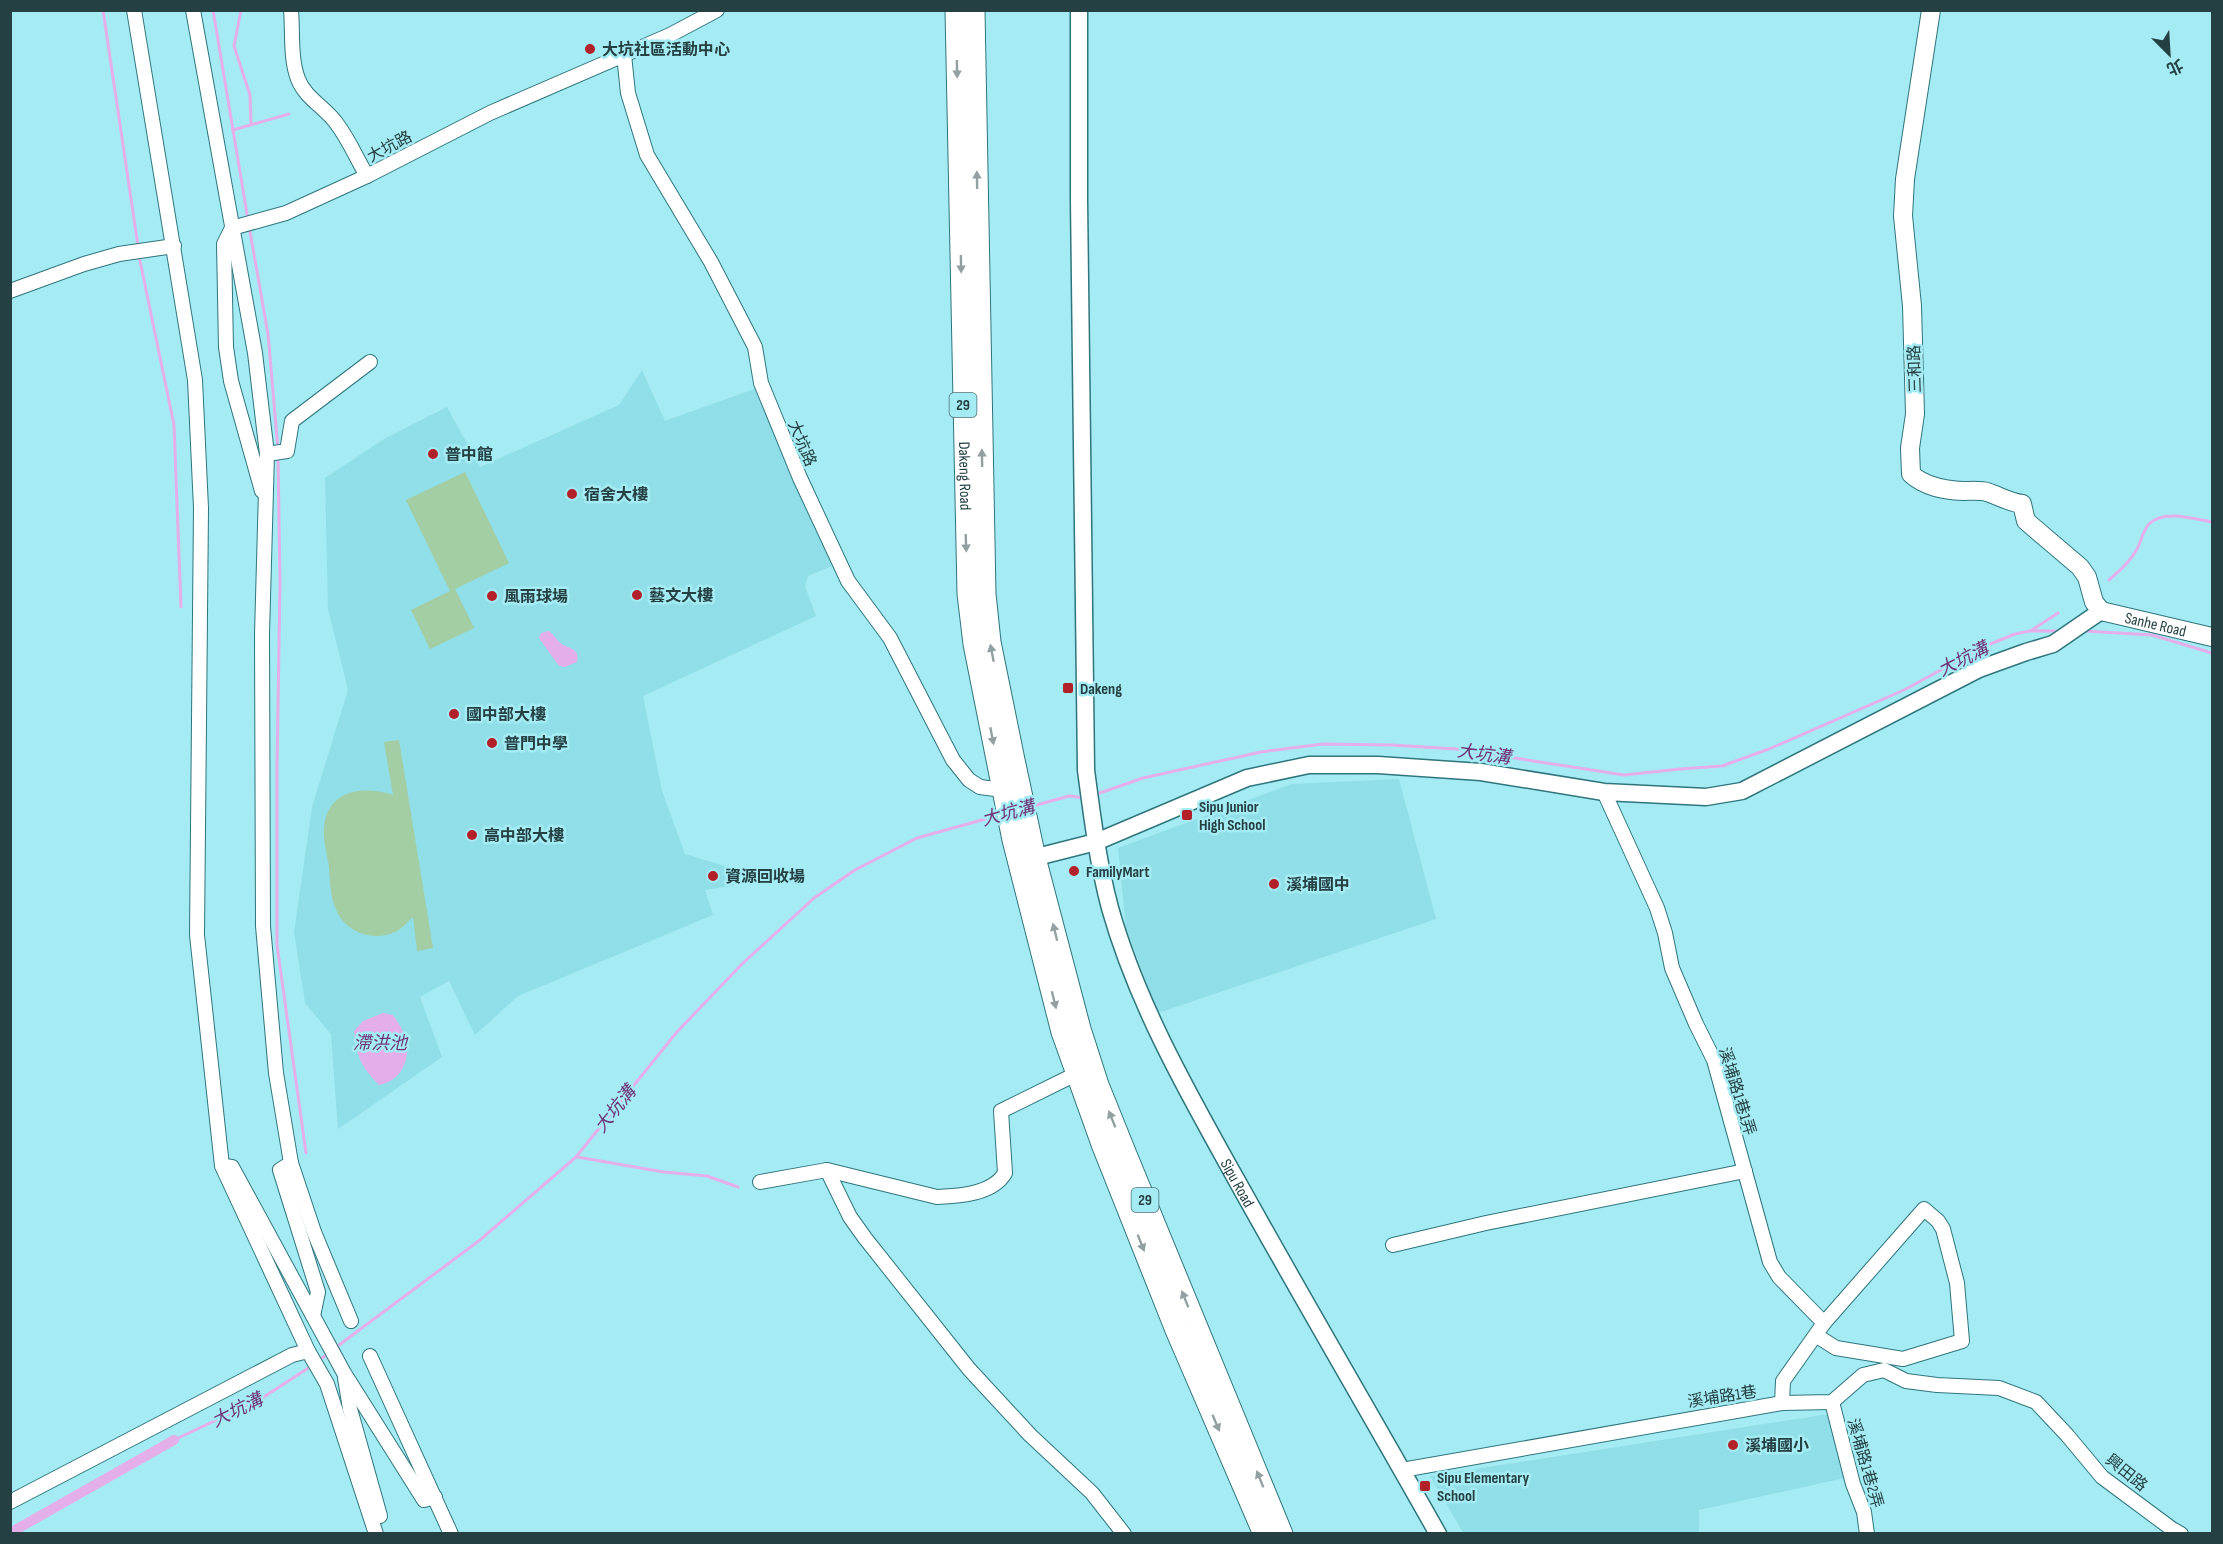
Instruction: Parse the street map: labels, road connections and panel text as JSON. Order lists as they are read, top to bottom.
{
  "streets": {
    "main road": [
      "三和路",
      "29",
      "Dakeng Road",
      "Sanhe Road"
    ],
    "street": [
      "大坑路",
      "溪埔路1巷1弄",
      "Sipu Road",
      "溪埔路1巷",
      "溪埔路1巷2弄",
      "興田路"
    ]
  },
  "crossings": [
    ["大坑路", "29"],
    ["大坑路", "Dakeng Road"],
    ["三和路", "Sanhe Road"],
    ["29", "Dakeng Road"],
    ["Sipu Road", "溪埔路1巷"],
    ["溪埔路1巷", "溪埔路1巷2弄"],
    ["溪埔路1巷", "興田路"],
    ["溪埔路1巷2弄", "興田路"]
  ],
  "water": ["大坑溝", "滯洪池"],
  "places": {
    "other": [
      "大坑社區活動中心",
      "普中館",
      "宿舍大樓",
      "藝文大樓",
      "風雨球場",
      "國中部大樓",
      "普門中學",
      "高中部大樓",
      "FamilyMart",
      "資源回收場",
      "溪埔國中",
      "溪埔國小"
    ],
    "transit": ["Dakeng", "Sipu Junior High School", "Sipu Elementary School"]
  },
  "north": "bottom right"
}
